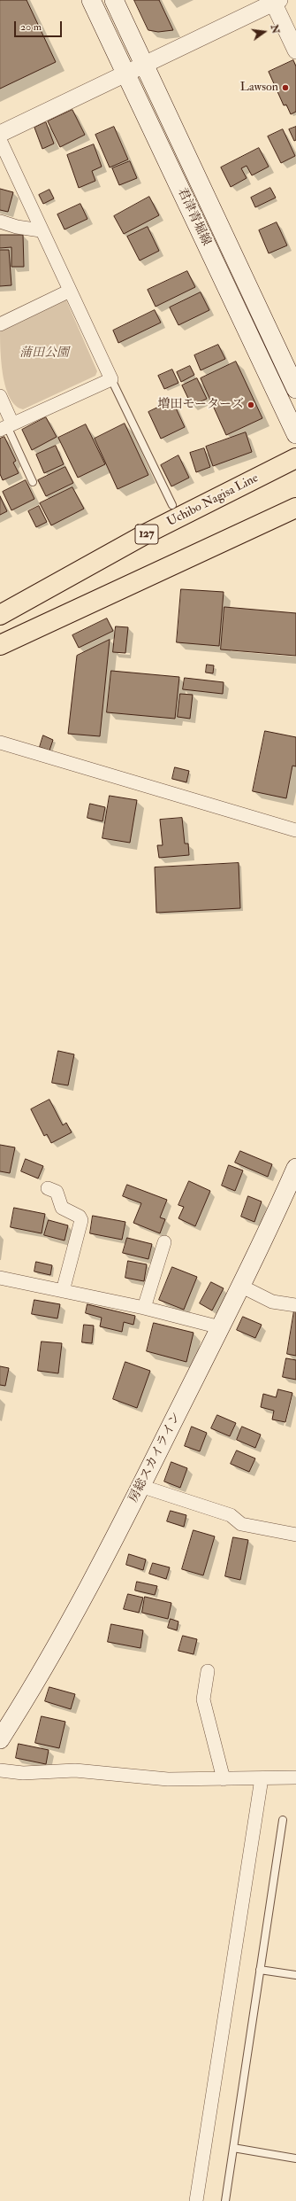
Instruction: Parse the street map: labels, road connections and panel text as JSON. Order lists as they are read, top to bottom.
{
  "streets": {
    "highway": ["Uchibo Nagisa Line", "127"],
    "main road": ["君津青堀線", "房総スカイライン"]
  },
  "parks": ["蒲田公園"],
  "places": ["Lawson", "増田モーターズ"],
  "scale_bar": "20 m",
  "north": "right"
}
